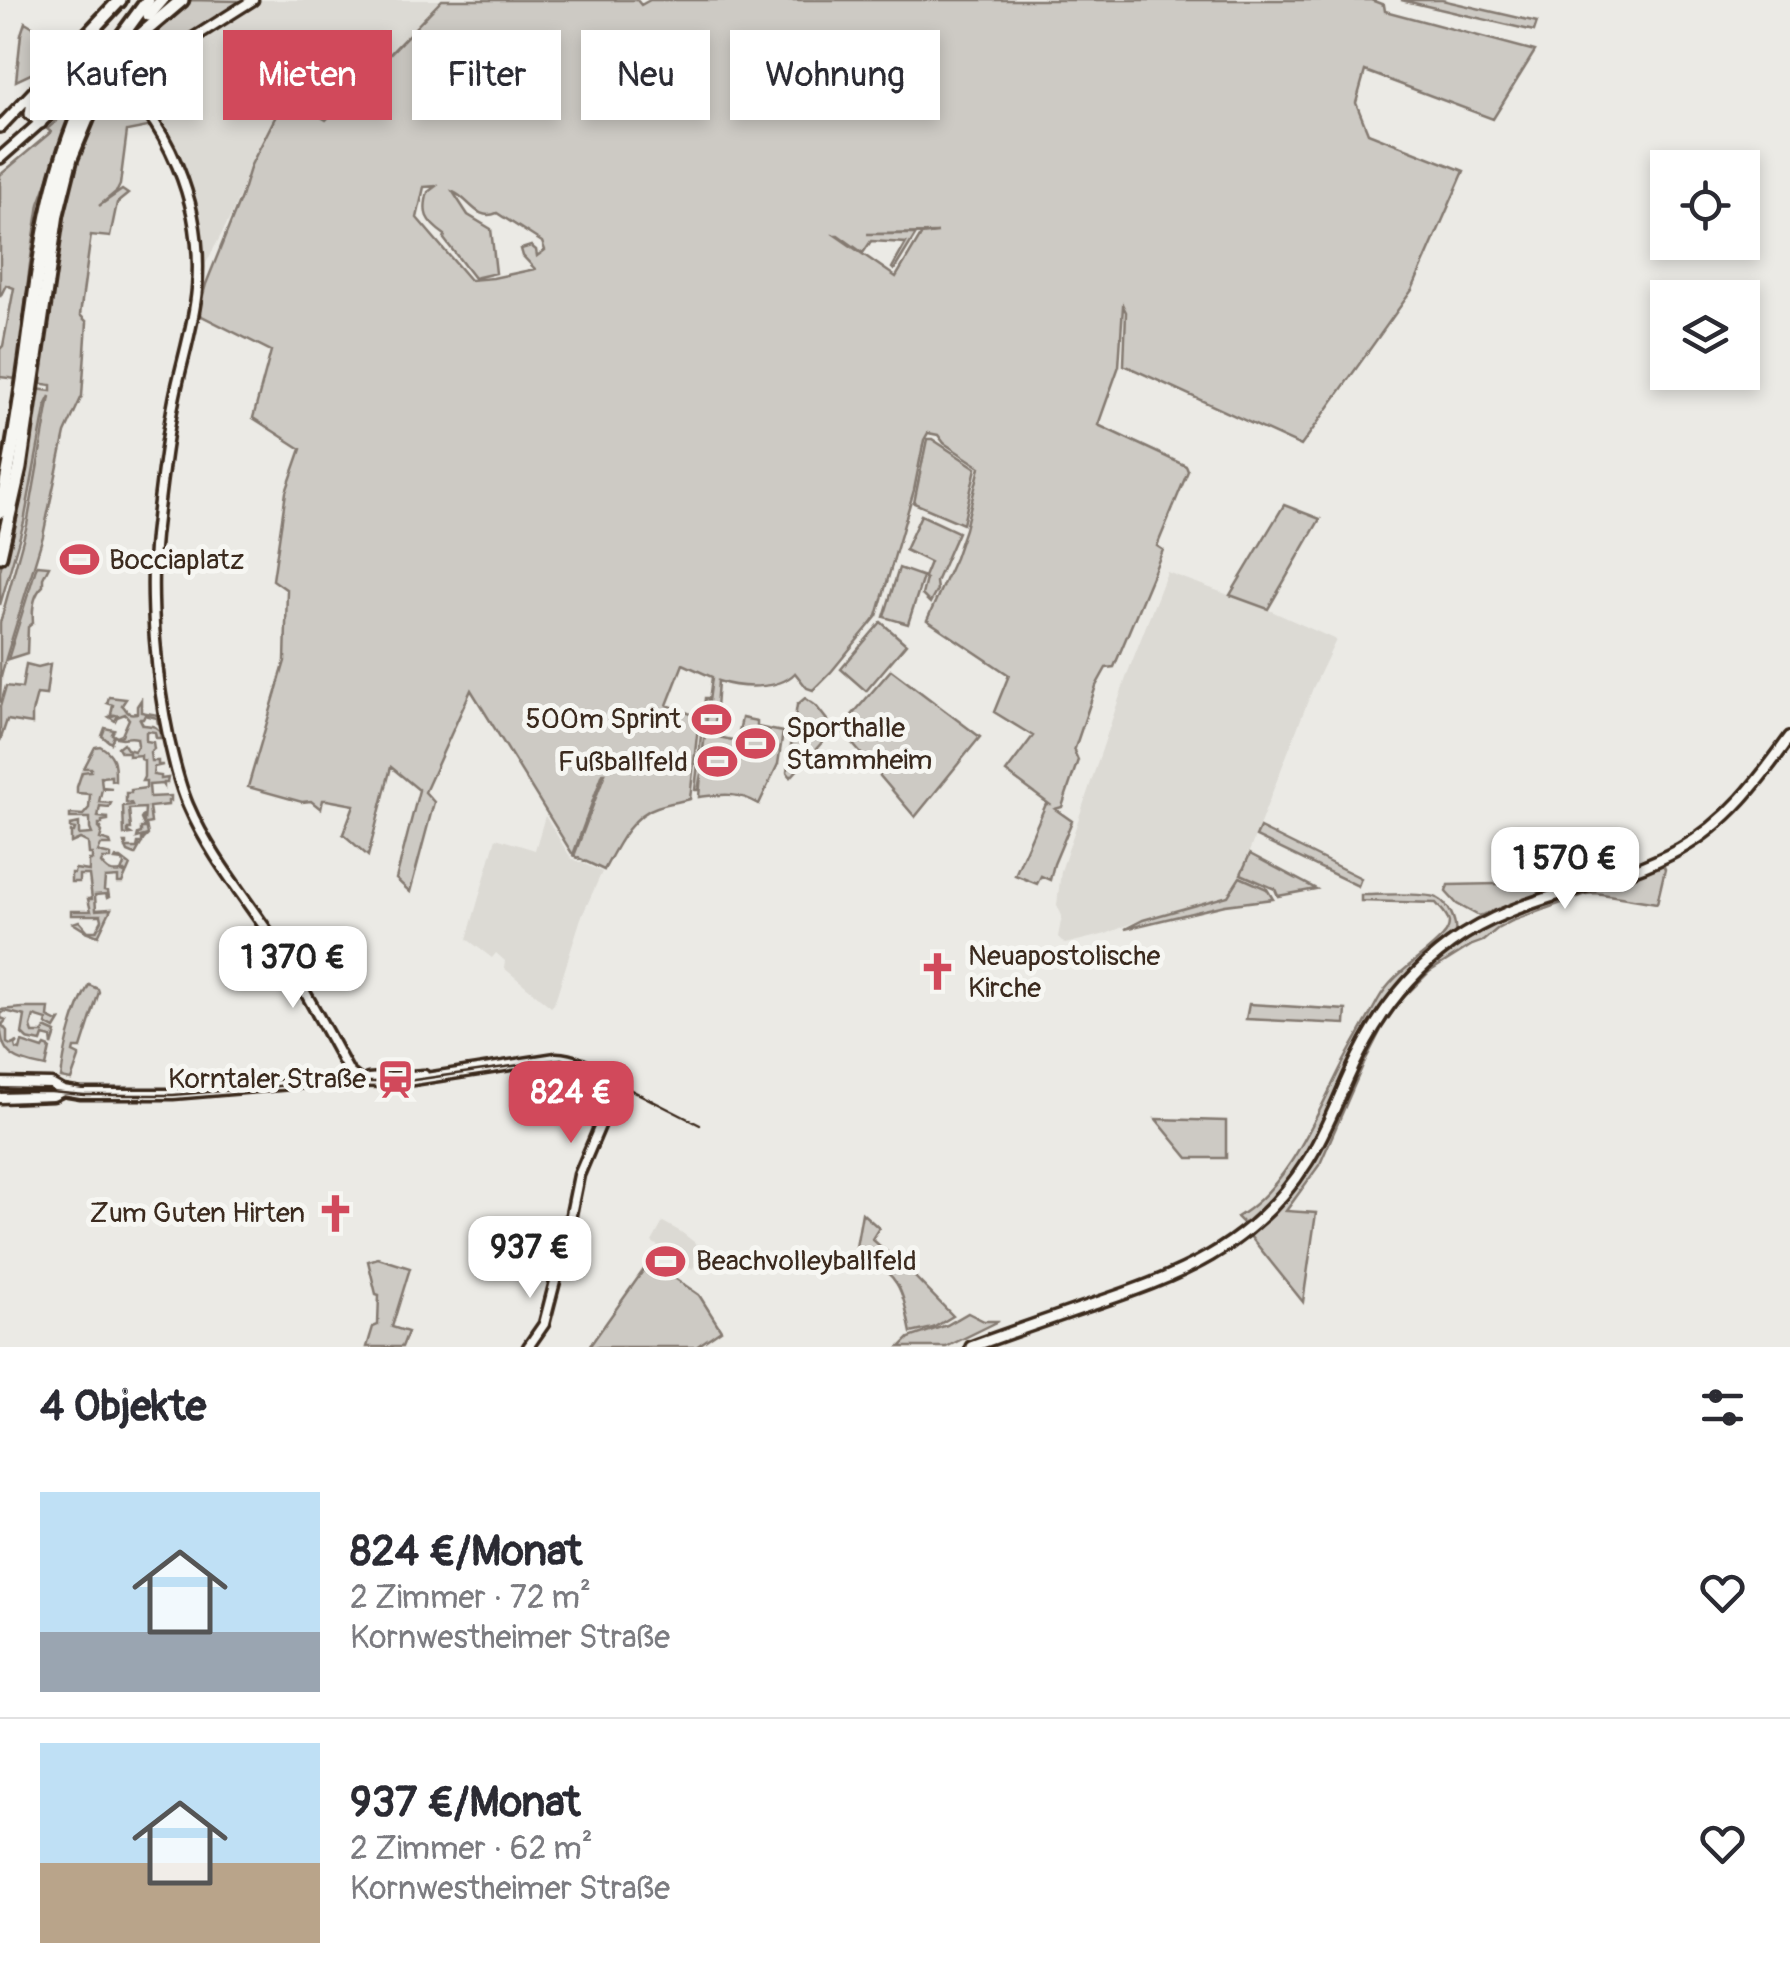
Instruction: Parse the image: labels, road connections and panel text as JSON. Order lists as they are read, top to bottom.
{
  "places": {
    "sports": [
      "Bocciaplatz",
      "500m Sprint",
      "Sporthalle Stammheim",
      "Fußballfeld",
      "Beachvolleyballfeld"
    ],
    "church": ["Neuapostolische Kirche", "Zum Guten Hirten"],
    "station": ["Korntaler Straße"]
  },
  "page": {
    "chip": [
      "Kaufen",
      "Mieten",
      "Filter",
      "Neu",
      "Wohnung"
    ],
    "price": [
      "1 570 €",
      "1 370 €",
      "824 €",
      "937 €"
    ],
    "heading": "4 Objekte",
    "list": [
      {
        "name": "824 €/Monat",
        "note": "2 Zimmer · 72 m² · Kornwestheimer Straße"
      },
      {
        "name": "937 €/Monat",
        "note": "2 Zimmer · 62 m² · Kornwestheimer Straße"
      }
    ]
  }
}
